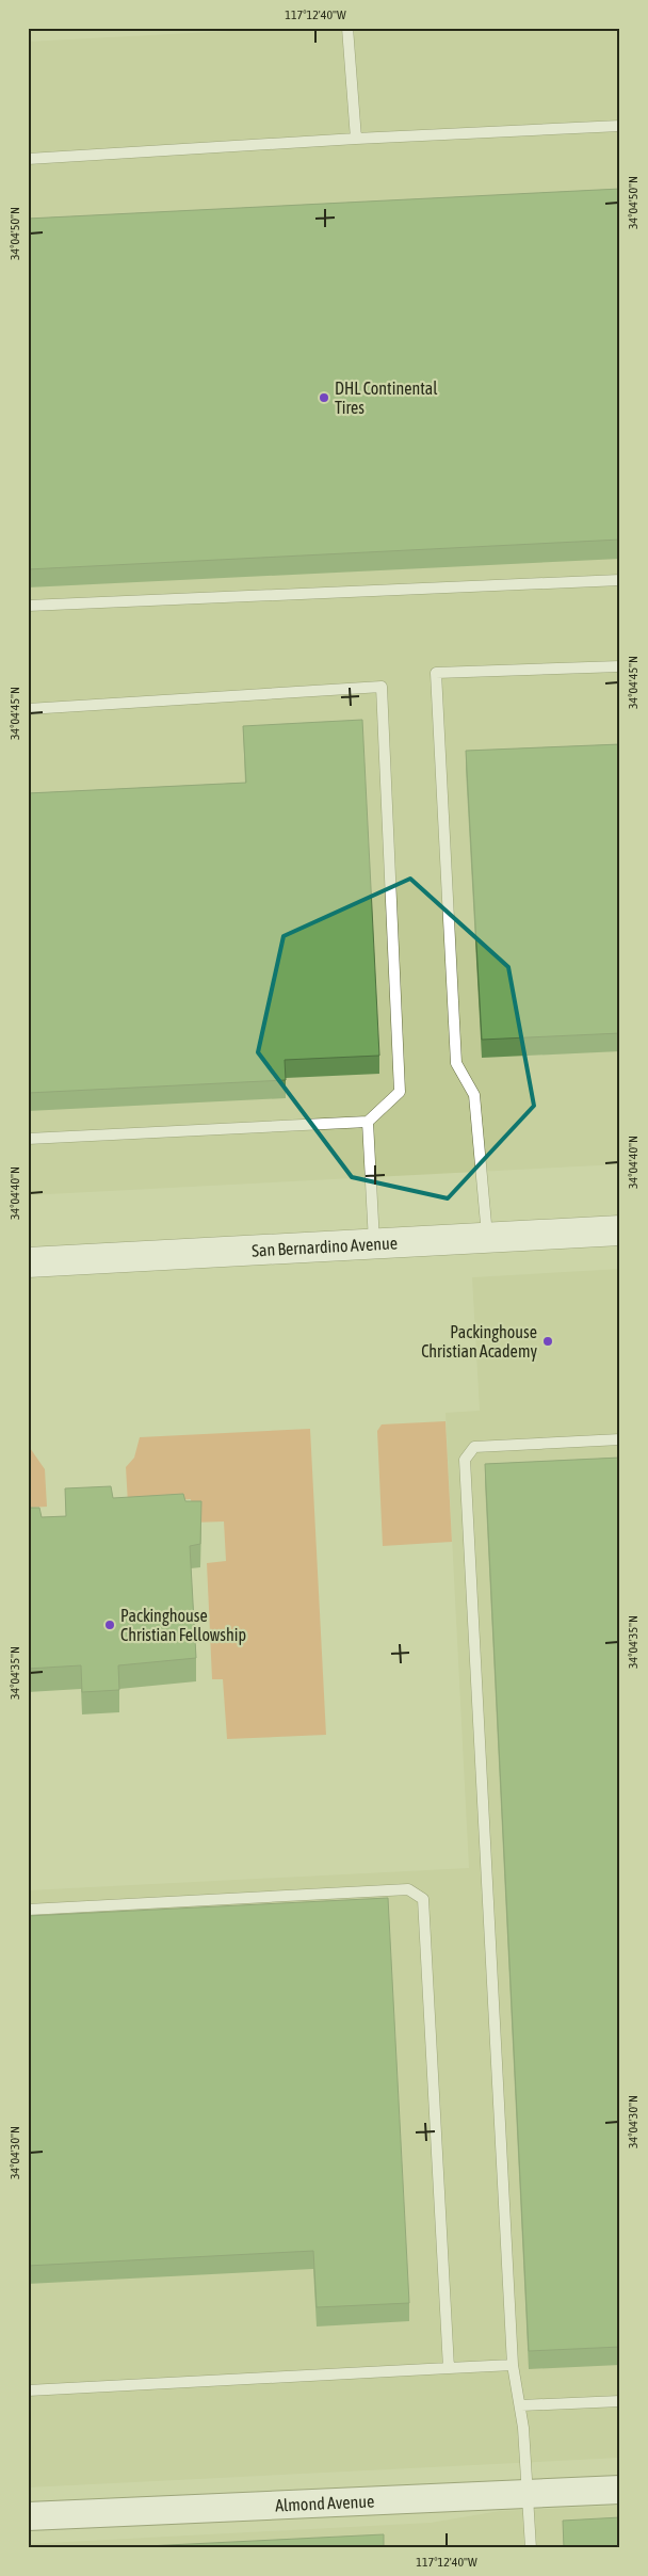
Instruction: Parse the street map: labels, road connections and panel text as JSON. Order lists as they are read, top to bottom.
{
  "streets": {
    "main road": ["San Bernardino Avenue"],
    "street": ["Almond Avenue"]
  },
  "places": ["DHL Continental Tires", "Packinghouse Christian Academy", "Packinghouse Christian Fellowship"],
  "coordinates": [
    "117°12'40\"W",
    "34°04'50\"N",
    "34°04'45\"N",
    "34°04'40\"N",
    "34°04'35\"N",
    "34°04'30\"N"
  ]
}
